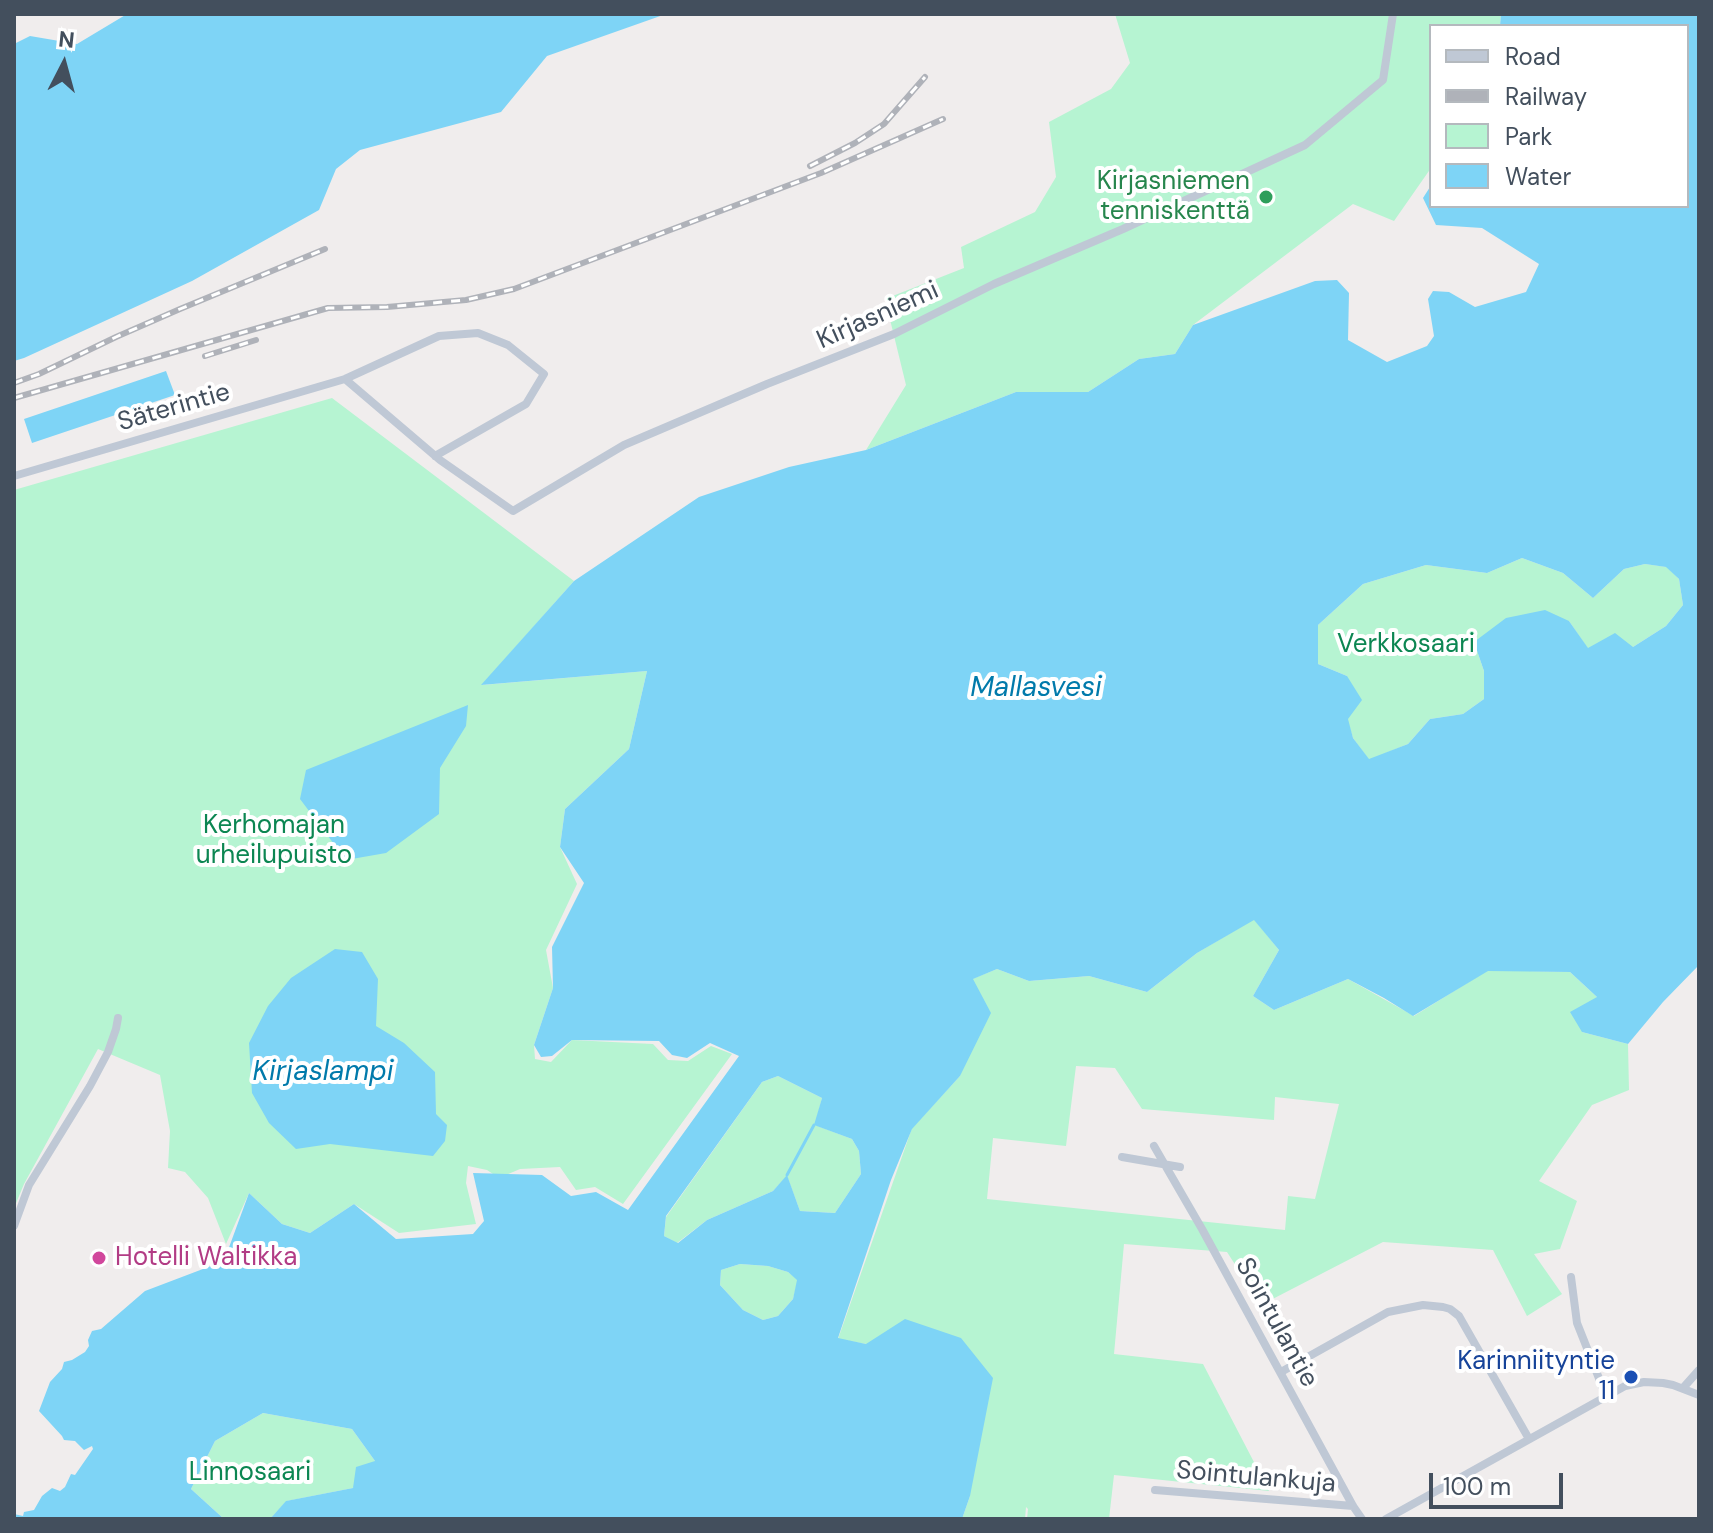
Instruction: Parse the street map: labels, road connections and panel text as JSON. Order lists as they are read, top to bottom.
{
  "streets": {
    "street": [
      "Kirjasniemi",
      "Säterintie",
      "Sointulantie",
      "Sointulankuja"
    ]
  },
  "crossings": [
    ["Kirjasniemi", "Säterintie"],
    ["Sointulantie", "Sointulankuja"]
  ],
  "water": ["Mallasvesi", "Kirjaslampi"],
  "parks": ["Verkkosaari", "Kerhomajan urheilupuisto", "Linnosaari"],
  "places": ["Kirjasniemen tenniskenttä", "Hotelli Waltikka", "Karinniityntie 11"],
  "legend": [
    "Road",
    "Railway",
    "Park",
    "Water"
  ],
  "scale_bar": "100 m",
  "north": "top"
}
